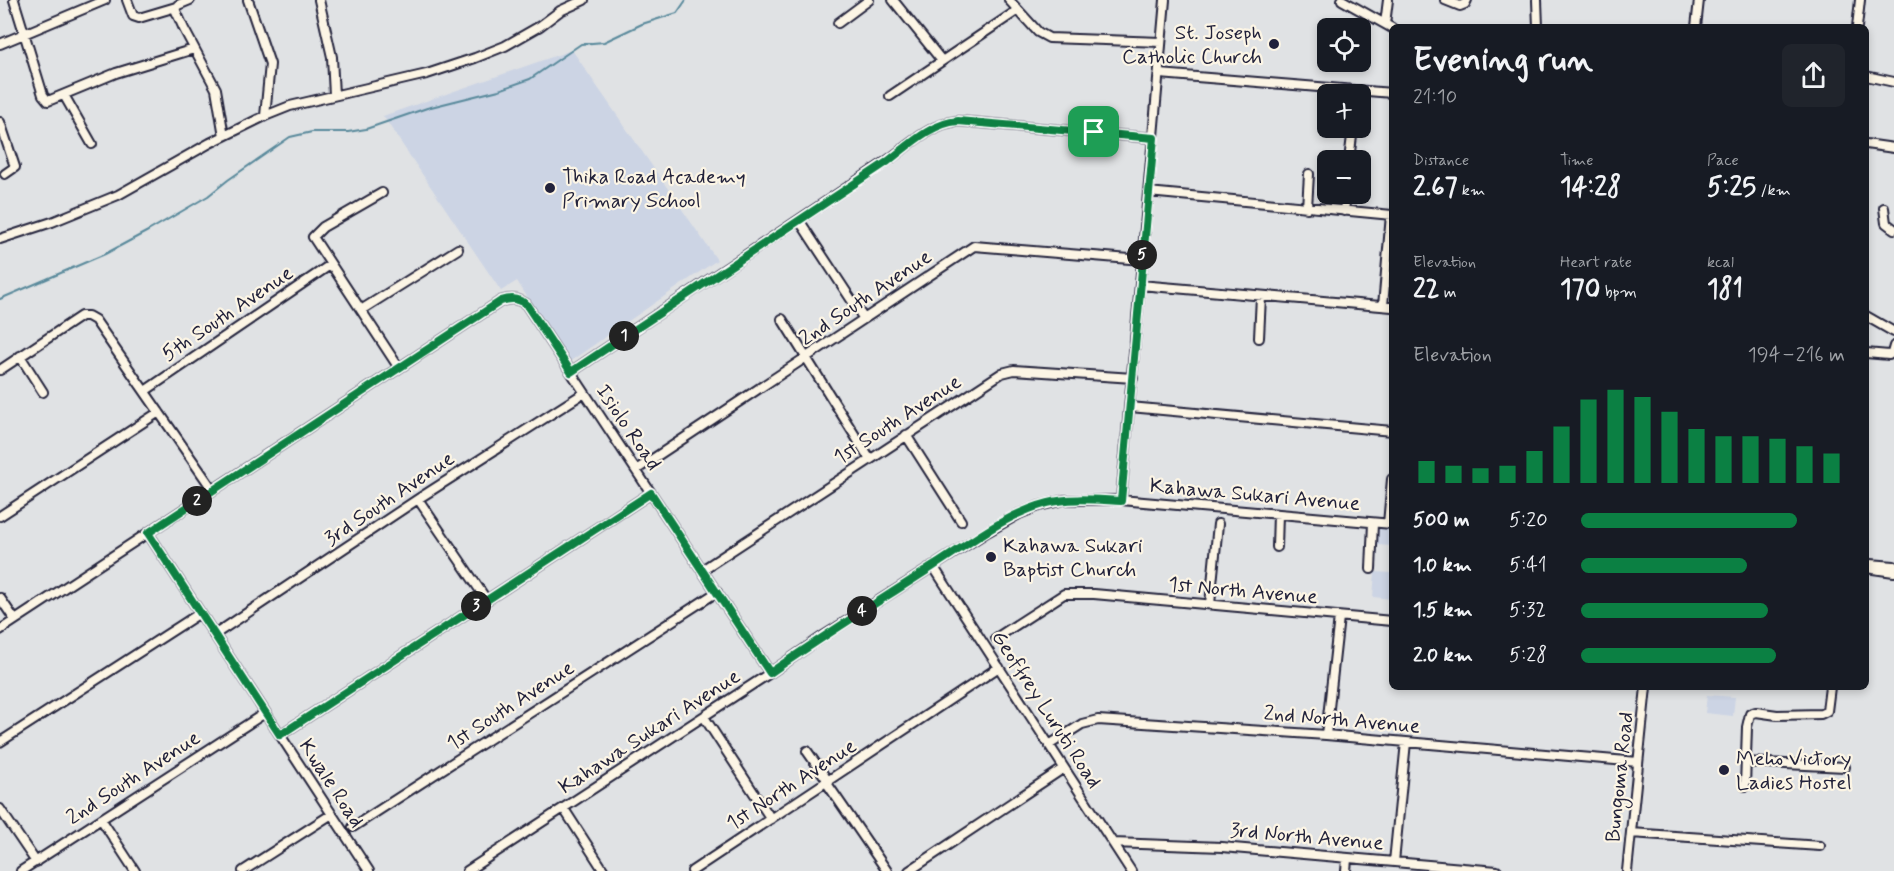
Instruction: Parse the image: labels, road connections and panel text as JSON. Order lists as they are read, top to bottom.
{
  "streets": {
    "street": [
      "2nd South Avenue",
      "5th South Avenue",
      "1st South Avenue",
      "Isiolo Road",
      "Kahawa Sukari Avenue",
      "3rd South Avenue",
      "1st North Avenue",
      "Geoffrey Luruti Road",
      "2nd North Avenue",
      "Bungoma Road",
      "Kwale Road",
      "3rd North Avenue"
    ]
  },
  "crossings": [
    ["2nd South Avenue", "Isiolo Road"],
    ["2nd South Avenue", "Kwale Road"],
    ["1st South Avenue", "Isiolo Road"],
    ["1st South Avenue", "Kwale Road"],
    ["Isiolo Road", "Kahawa Sukari Avenue"],
    ["Isiolo Road", "3rd South Avenue"],
    ["Kahawa Sukari Avenue", "Geoffrey Luruti Road"],
    ["3rd South Avenue", "Kwale Road"],
    ["1st North Avenue", "Geoffrey Luruti Road"],
    ["Geoffrey Luruti Road", "2nd North Avenue"],
    ["Geoffrey Luruti Road", "3rd North Avenue"],
    ["2nd North Avenue", "Bungoma Road"]
  ],
  "places": [
    "St. Joseph Catholic Church",
    "Thika Road Academy Primary School",
    "Kahawa Sukari Baptist Church",
    "Meho Victory Ladies Hostel"
  ],
  "page": {
    "map_buttons": ["+", "−"],
    "heading": ["Evening run", "21:10"],
    "stats": [
      ["Distance", "2.67 km"],
      ["Time", "14:28"],
      ["Pace", "5:25 /km"],
      ["Elevation", "22 m"],
      ["Heart rate", "170 bpm"],
      ["kcal", "181"]
    ],
    "pins": [
      "5",
      "1",
      "2",
      "3",
      "4"
    ],
    "chart": ["Elevation", "194–216 m"],
    "list": [
      {
        "name": "500 m",
        "note": "5:20"
      },
      {
        "name": "1.0 km",
        "note": "5:41"
      },
      {
        "name": "1.5 km",
        "note": "5:32"
      },
      {
        "name": "2.0 km",
        "note": "5:28"
      }
    ]
  }
}
